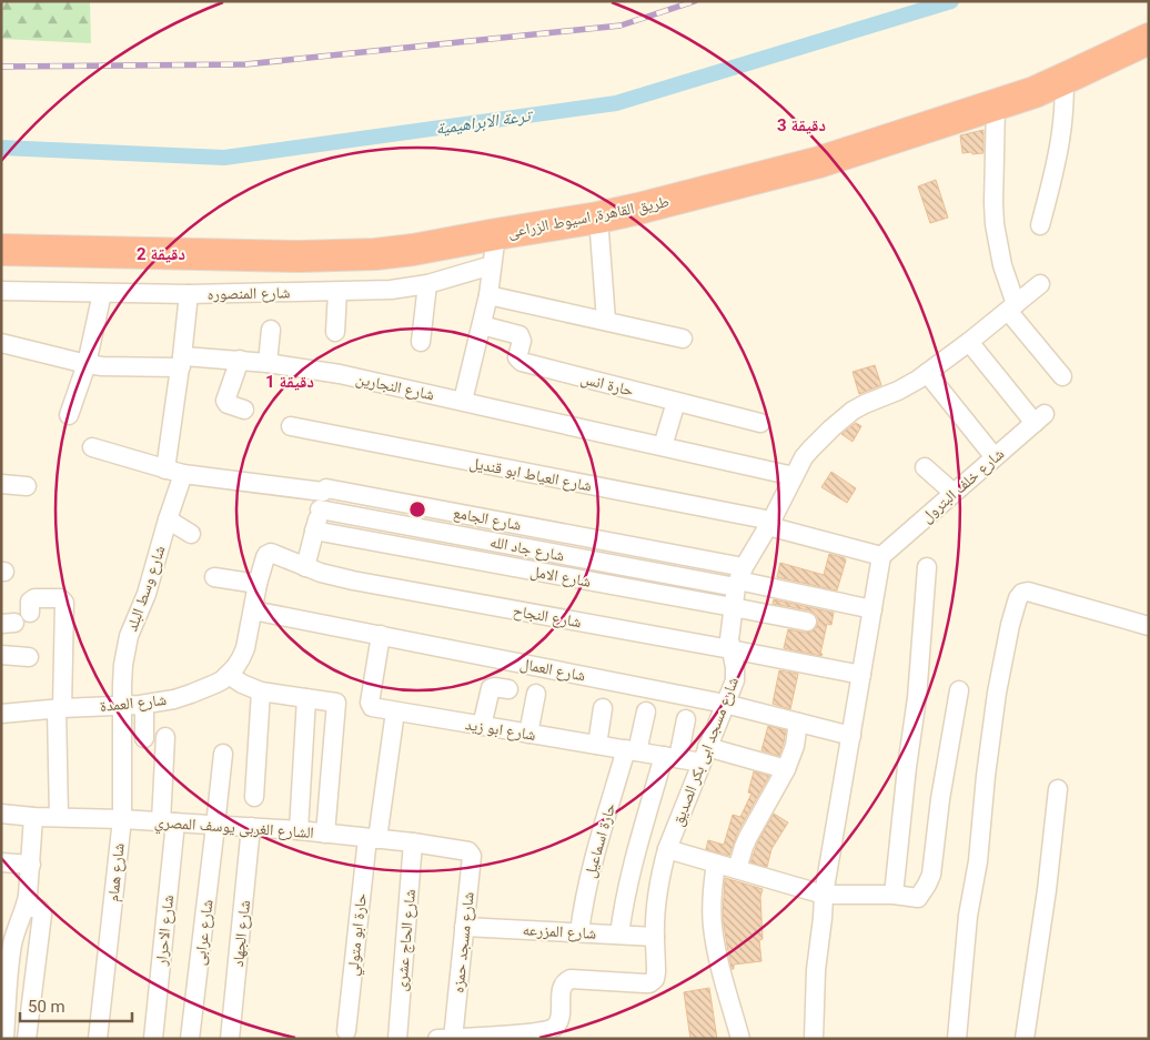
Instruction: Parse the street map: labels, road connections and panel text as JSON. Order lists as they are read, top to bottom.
{
  "streets": {
    "highway": ["طريق القاهرة, اسيوط الزراعى"],
    "street": [
      "شارع المنصوره",
      "حارة انس",
      "شارع النجارين",
      "شارع العياط ابو قنديل",
      "شارع خلف البترول",
      "شارع الجامع",
      "شارع جاد الله",
      "شارع الامل",
      "شارع وسط البلد",
      "شارع النجاح",
      "شارع العمال",
      "شارع العمدة",
      "شارع ابو زيد",
      "شارع مسجد ابى بكر الصديق",
      "الشارع الغربى يوسف المصري",
      "حارة اسماعيل",
      "شارع همام",
      "شارع الاحرار",
      "شارع المزرعه",
      "شارع عرابى",
      "شارع الجهاد",
      "حارة ابو متولي",
      "شارع الحاج عشرى",
      "شارع مسجد حمزه"
    ]
  },
  "crossings": [
    ["شارع النجارين", "شارع مسجد ابى بكر الصديق"],
    ["شارع العياط ابو قنديل", "شارع خلف البترول"],
    ["شارع العياط ابو قنديل", "شارع مسجد ابى بكر الصديق"],
    ["شارع خلف البترول", "شارع مسجد ابى بكر الصديق"],
    ["شارع الجامع", "شارع جاد الله"],
    ["شارع الجامع", "شارع وسط البلد"],
    ["شارع الجامع", "شارع مسجد ابى بكر الصديق"],
    ["شارع جاد الله", "شارع مسجد ابى بكر الصديق"],
    ["شارع الامل", "شارع مسجد ابى بكر الصديق"],
    ["شارع وسط البلد", "شارع العمدة"],
    ["شارع وسط البلد", "شارع همام"],
    ["شارع النجاح", "شارع العمدة"],
    ["شارع النجاح", "شارع مسجد ابى بكر الصديق"],
    ["شارع العمال", "شارع العمدة"],
    ["شارع العمال", "شارع ابو زيد"],
    ["شارع العمال", "شارع مسجد ابى بكر الصديق"],
    ["شارع العمدة", "شارع همام"],
    ["شارع ابو زيد", "شارع مسجد ابى بكر الصديق"],
    ["شارع ابو زيد", "حارة اسماعيل"],
    ["شارع ابو زيد", "حارة ابو متولي"],
    ["شارع مسجد ابى بكر الصديق", "شارع المزرعه"],
    ["شارع مسجد ابى بكر الصديق", "شارع مسجد حمزه"],
    ["الشارع الغربى يوسف المصري", "شارع همام"],
    ["الشارع الغربى يوسف المصري", "شارع الاحرار"],
    ["الشارع الغربى يوسف المصري", "شارع عرابى"],
    ["الشارع الغربى يوسف المصري", "شارع الجهاد"],
    ["الشارع الغربى يوسف المصري", "حارة ابو متولي"],
    ["الشارع الغربى يوسف المصري", "شارع الحاج عشرى"],
    ["الشارع الغربى يوسف المصري", "شارع مسجد حمزه"],
    ["حارة اسماعيل", "شارع المزرعه"],
    ["شارع المزرعه", "شارع مسجد حمزه"]
  ],
  "water": ["ترعة الابراهيمية"],
  "scale_bar": "50 m",
  "rings": ["3 دقيقة", "2 دقيقة", "1 دقيقة"]
}
